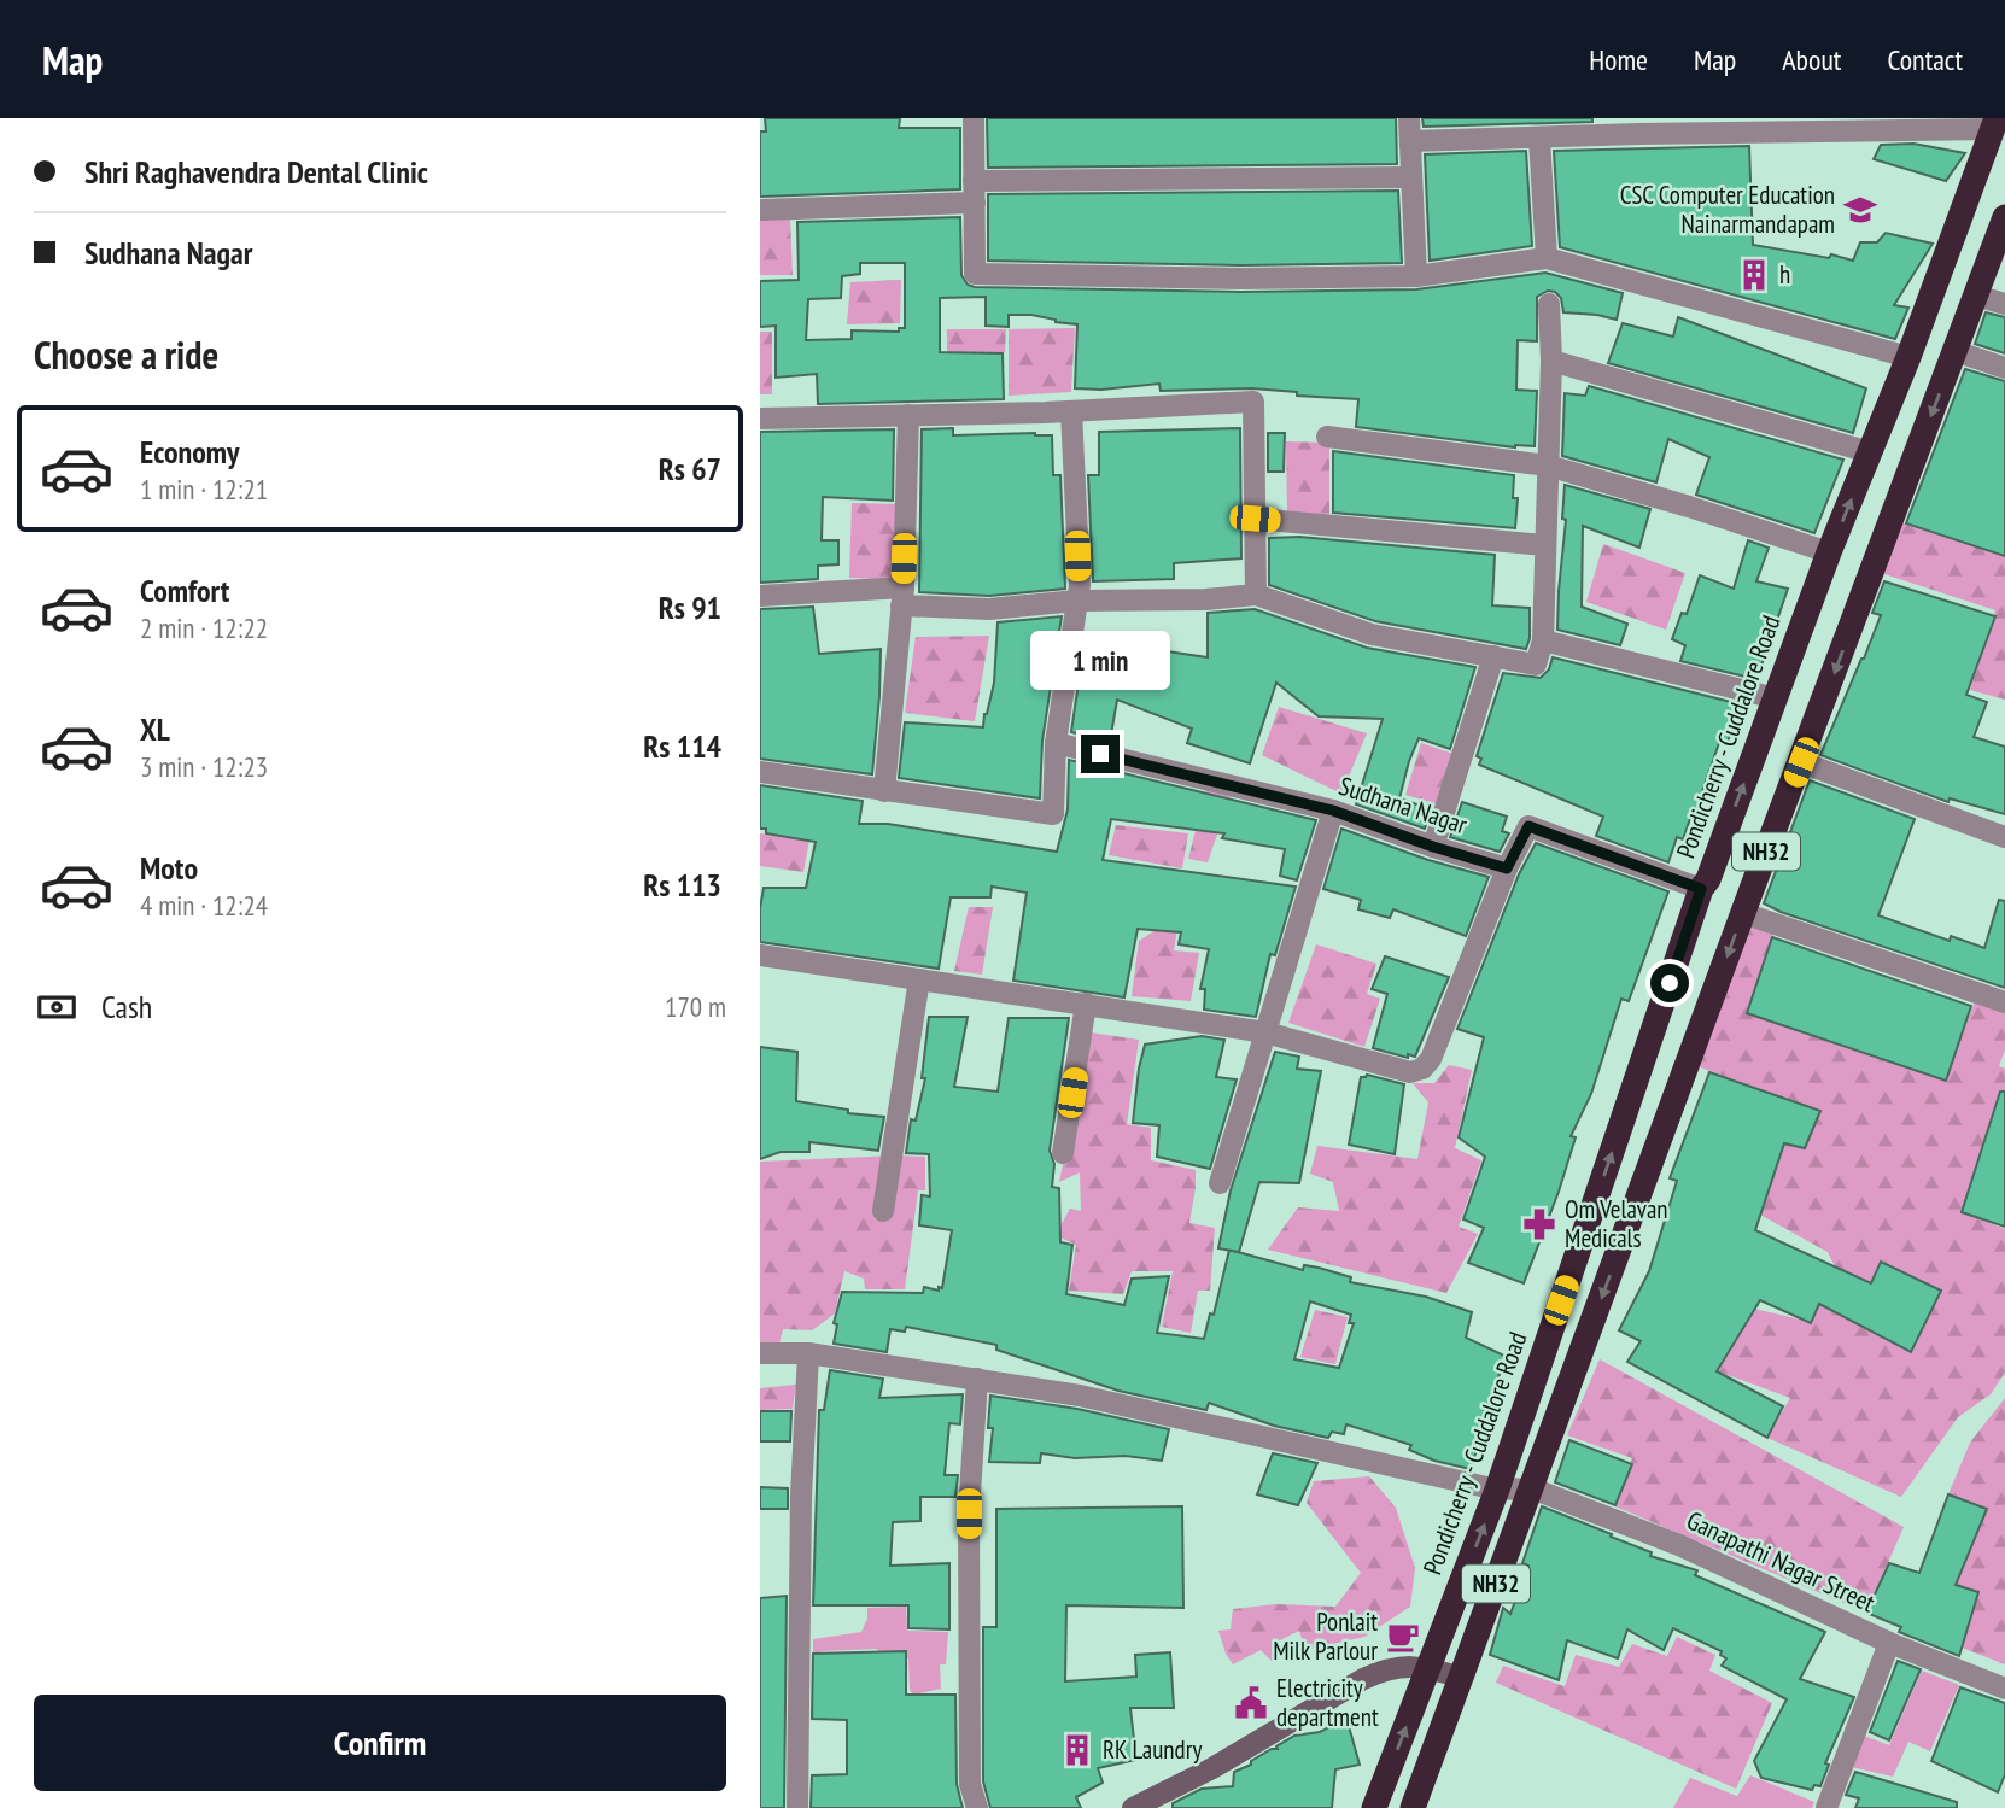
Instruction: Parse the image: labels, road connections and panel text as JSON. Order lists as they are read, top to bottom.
{
  "streets": {
    "highway": ["Pondicherry - Cuddalore Road", "NH32"],
    "street": ["Sudhana Nagar", "Ganapathi Nagar Street"]
  },
  "crossings": [
    ["NH32", "Ganapathi Nagar Street"]
  ],
  "places": {
    "school or university": ["CSC Computer Education Nainarmandapam"],
    "building": ["h", "RK Laundry"],
    "pharmacy": ["Om Velavan Medicals"],
    "cafe": ["Ponlait Milk Parlour"],
    "public building": ["Electricity department"]
  },
  "page": {
    "header": "Map",
    "nav": [
      "Home",
      "Map",
      "About",
      "Contact"
    ],
    "banner": ["Shri Raghavendra Dental Clinic", "Sudhana Nagar"],
    "heading": "Choose a ride",
    "list": [
      {
        "name": "Economy",
        "note": "1 min · 12:21",
        "value": "Rs 67"
      },
      {
        "name": "Comfort",
        "note": "2 min · 12:22",
        "value": "Rs 91"
      },
      {
        "name": "XL",
        "note": "3 min · 12:23",
        "value": "Rs 114"
      },
      {
        "name": "Moto",
        "note": "4 min · 12:24",
        "value": "Rs 113"
      }
    ],
    "bubble": "1 min",
    "pay": ["Cash", "170 m"],
    "buttons": "Confirm"
  }
}
